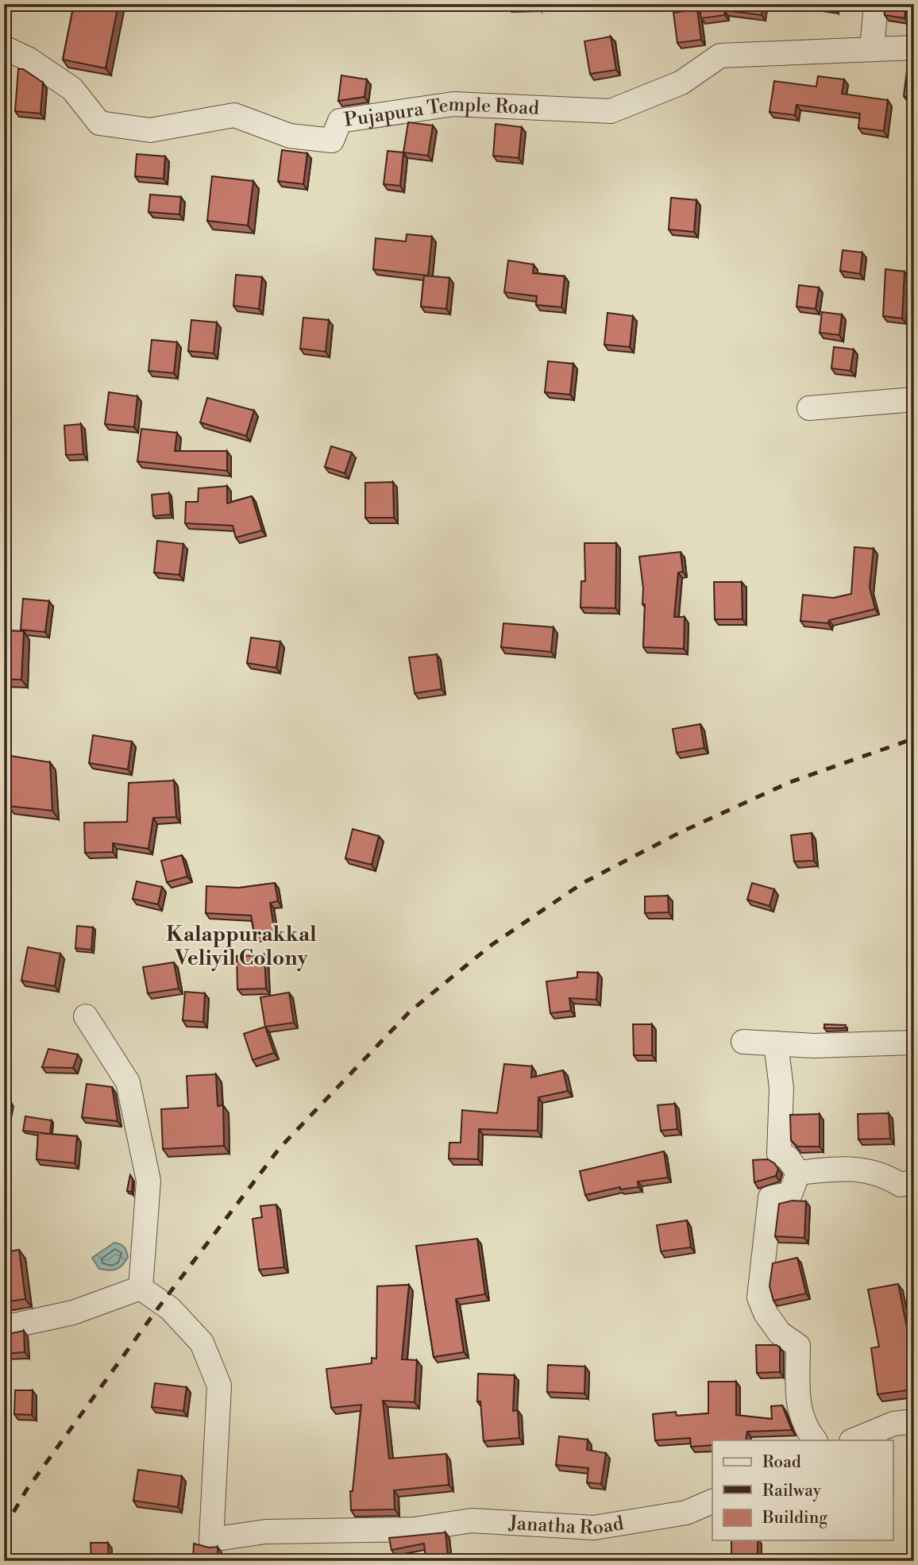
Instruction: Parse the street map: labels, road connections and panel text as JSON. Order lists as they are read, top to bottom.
{
  "streets": {
    "street": ["Pujapura Temple Road", "Janatha Road"]
  },
  "districts": ["Kalappurakkal Veliyil Colony"],
  "legend": ["Road", "Railway", "Building"]
}
